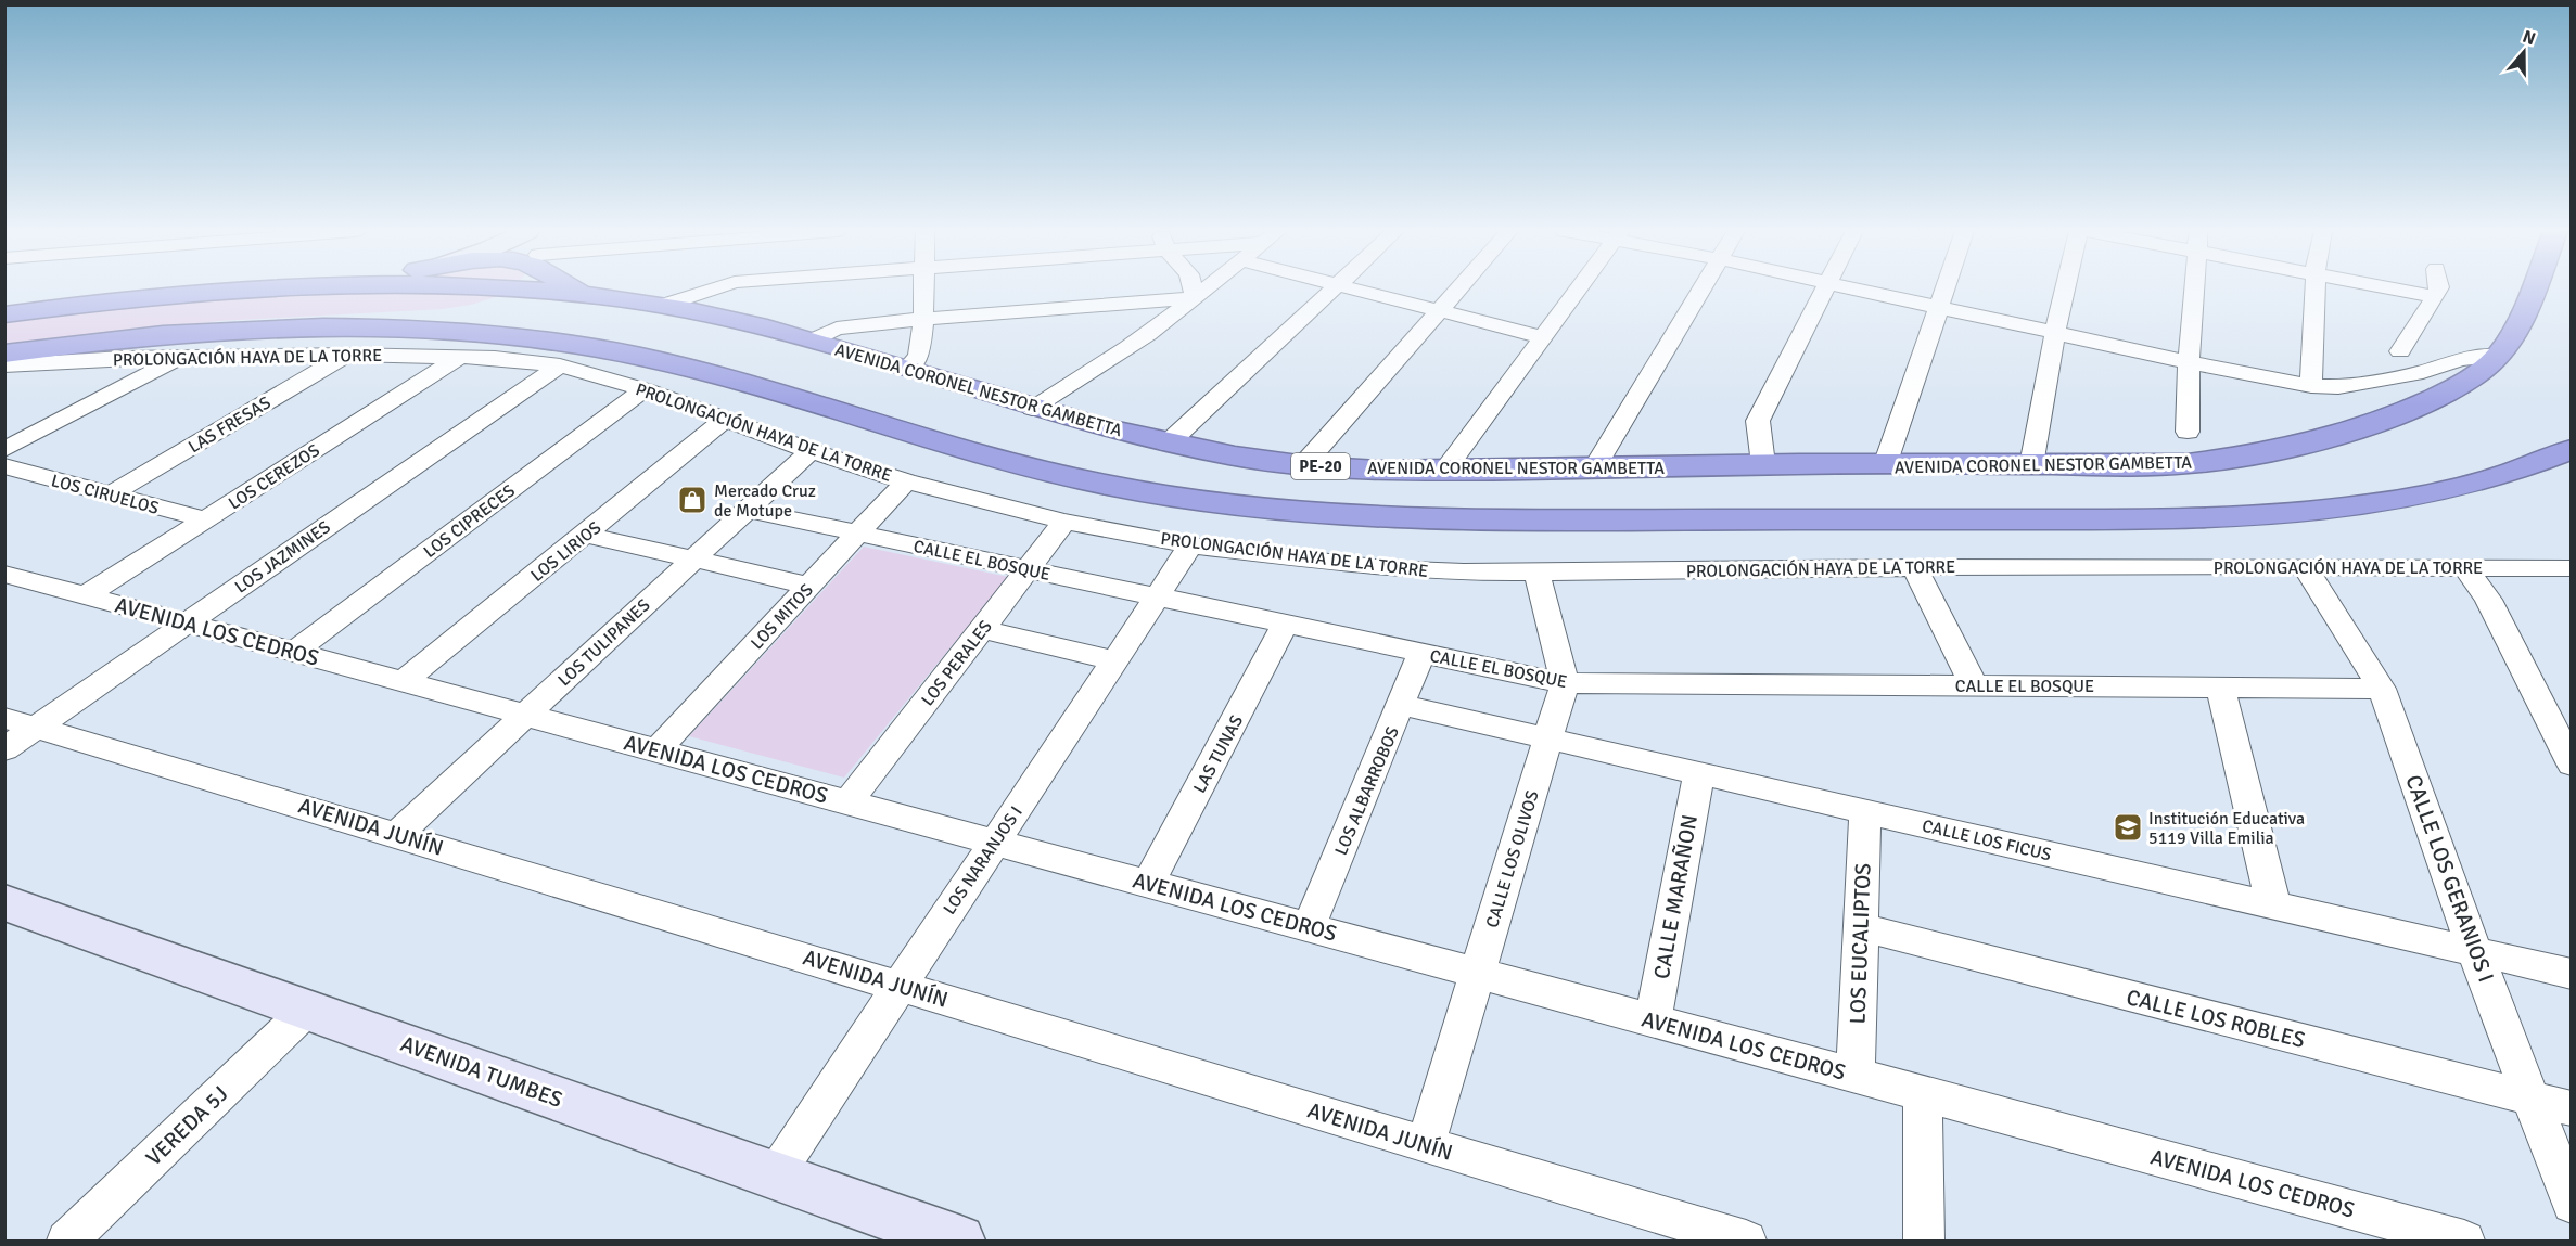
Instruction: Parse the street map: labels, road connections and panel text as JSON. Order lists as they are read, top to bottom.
{
  "streets": {
    "highway": ["AVENIDA CORONEL NESTOR GAMBETTA", "PE-20"],
    "street": [
      "PROLONGACIÓN HAYA DE LA TORRE",
      "LAS FRESAS",
      "LOS CEREZOS",
      "LOS CIRUELOS",
      "LOS CIPRECES",
      "LOS LIRIOS",
      "LOS JAZMINES",
      "CALLE EL BOSQUE",
      "LOS MITOS",
      "AVENIDA LOS CEDROS",
      "LOS TULIPANES",
      "LOS PERALES",
      "LAS TUNAS",
      "LOS ALBARROBOS",
      "AVENIDA JUNÍN",
      "CALLE LOS FICUS",
      "CALLE LOS OLIVOS",
      "LOS NARANJOS I",
      "CALLE LOS GERANIOS I",
      "CALLE MARAÑON",
      "LOS EUCALIPTOS",
      "CALLE LOS ROBLES",
      "AVENIDA TUMBES",
      "VEREDA 5J"
    ]
  },
  "crossings": [
    ["PROLONGACIÓN HAYA DE LA TORRE", "LAS FRESAS"],
    ["PROLONGACIÓN HAYA DE LA TORRE", "LOS CEREZOS"],
    ["PROLONGACIÓN HAYA DE LA TORRE", "LOS CIPRECES"],
    ["PROLONGACIÓN HAYA DE LA TORRE", "LOS LIRIOS"],
    ["PROLONGACIÓN HAYA DE LA TORRE", "LOS JAZMINES"],
    ["PROLONGACIÓN HAYA DE LA TORRE", "LOS MITOS"],
    ["PROLONGACIÓN HAYA DE LA TORRE", "LOS TULIPANES"],
    ["PROLONGACIÓN HAYA DE LA TORRE", "LOS PERALES"],
    ["PROLONGACIÓN HAYA DE LA TORRE", "LOS NARANJOS I"],
    ["PROLONGACIÓN HAYA DE LA TORRE", "CALLE LOS GERANIOS I"],
    ["LAS FRESAS", "LOS CIRUELOS"],
    ["LOS CEREZOS", "LOS CIRUELOS"],
    ["LOS CEREZOS", "AVENIDA LOS CEDROS"],
    ["LOS CIPRECES", "AVENIDA LOS CEDROS"],
    ["LOS LIRIOS", "AVENIDA LOS CEDROS"],
    ["LOS JAZMINES", "AVENIDA LOS CEDROS"],
    ["LOS JAZMINES", "AVENIDA JUNÍN"],
    ["CALLE EL BOSQUE", "LOS MITOS"],
    ["CALLE EL BOSQUE", "LOS TULIPANES"],
    ["CALLE EL BOSQUE", "LOS PERALES"],
    ["CALLE EL BOSQUE", "LAS TUNAS"],
    ["CALLE EL BOSQUE", "LOS ALBARROBOS"],
    ["CALLE EL BOSQUE", "CALLE LOS OLIVOS"],
    ["CALLE EL BOSQUE", "LOS NARANJOS I"],
    ["CALLE EL BOSQUE", "CALLE LOS GERANIOS I"],
    ["LOS MITOS", "AVENIDA LOS CEDROS"],
    ["AVENIDA LOS CEDROS", "LOS TULIPANES"],
    ["AVENIDA LOS CEDROS", "LOS PERALES"],
    ["AVENIDA LOS CEDROS", "LAS TUNAS"],
    ["AVENIDA LOS CEDROS", "LOS ALBARROBOS"],
    ["AVENIDA LOS CEDROS", "CALLE LOS OLIVOS"],
    ["AVENIDA LOS CEDROS", "LOS NARANJOS I"],
    ["AVENIDA LOS CEDROS", "CALLE MARAÑON"],
    ["AVENIDA LOS CEDROS", "LOS EUCALIPTOS"],
    ["LOS TULIPANES", "AVENIDA JUNÍN"],
    ["LOS ALBARROBOS", "CALLE LOS FICUS"],
    ["AVENIDA JUNÍN", "CALLE LOS OLIVOS"],
    ["AVENIDA JUNÍN", "LOS NARANJOS I"],
    ["CALLE LOS FICUS", "CALLE LOS OLIVOS"],
    ["CALLE LOS FICUS", "CALLE LOS GERANIOS I"],
    ["CALLE LOS FICUS", "CALLE MARAÑON"],
    ["CALLE LOS FICUS", "LOS EUCALIPTOS"],
    ["LOS NARANJOS I", "AVENIDA TUMBES"],
    ["CALLE LOS GERANIOS I", "CALLE LOS ROBLES"],
    ["LOS EUCALIPTOS", "CALLE LOS ROBLES"],
    ["AVENIDA TUMBES", "VEREDA 5J"]
  ],
  "places": {
    "shop": ["Mercado Cruz de Motupe"],
    "school or university": ["Institución Educativa 5119 Villa Emilia"]
  },
  "north": "top"
}
